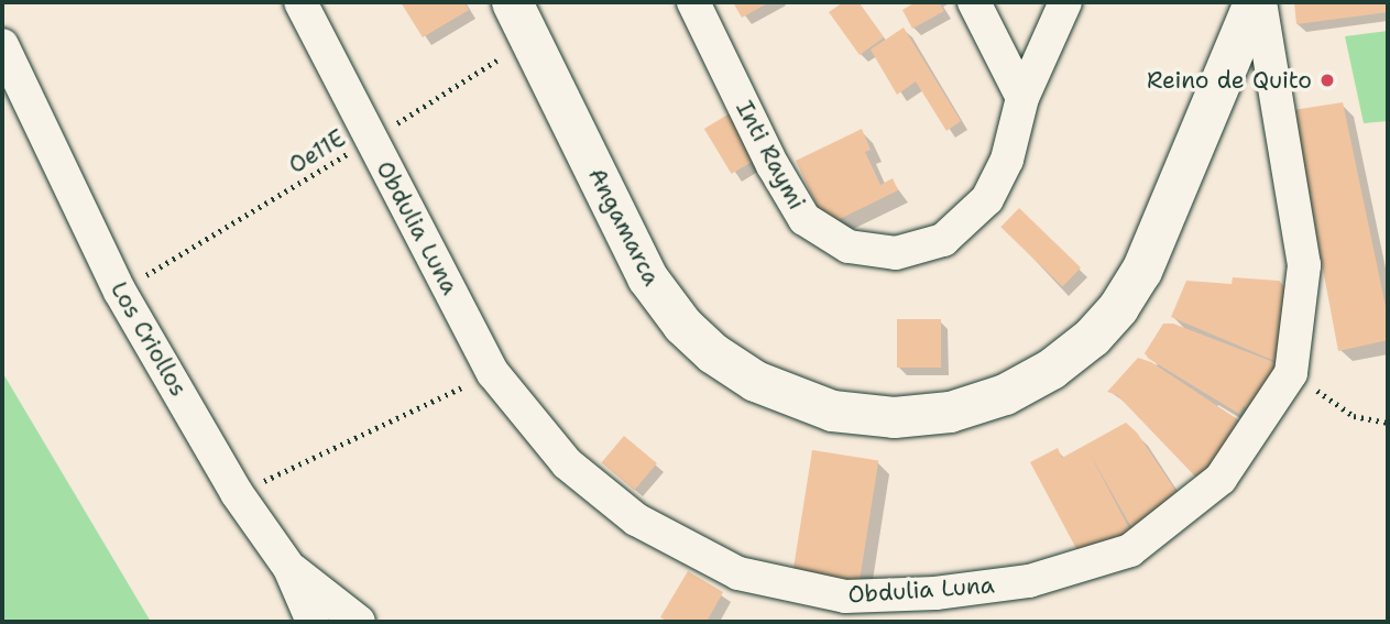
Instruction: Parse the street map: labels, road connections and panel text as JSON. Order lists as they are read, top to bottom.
{
  "streets": {
    "street": [
      "Inti Raymi",
      "Angamarca",
      "Obdulia Luna",
      "Los Criollos"
    ],
    "path": ["Oe11E"]
  },
  "crossings": [
    ["Oe11E", "Angamarca"],
    ["Oe11E", "Obdulia Luna"],
    ["Oe11E", "Los Criollos"],
    ["Angamarca", "Obdulia Luna"]
  ],
  "places": ["Reino de Quito"]
}
